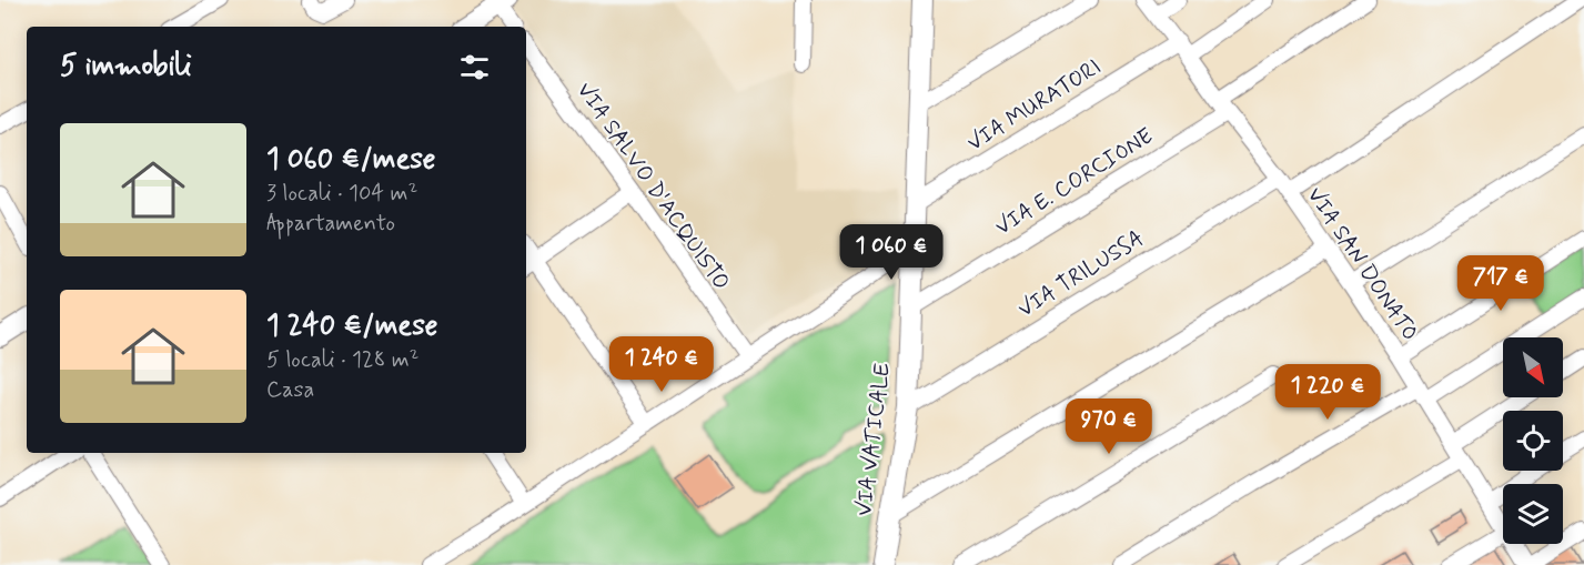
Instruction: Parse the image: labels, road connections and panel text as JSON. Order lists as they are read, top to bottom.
{
  "streets": {
    "street": [
      "VIA MURATORI",
      "VIA E. CORCIONE",
      "VIA SALVO D'ACQUISTO",
      "VIA SAN DONATO",
      "VIA TRILUSSA",
      "VIA VATICALE"
    ]
  },
  "crossings": [
    ["VIA MURATORI", "VIA SAN DONATO"],
    ["VIA MURATORI", "VIA VATICALE"],
    ["VIA E. CORCIONE", "VIA SAN DONATO"],
    ["VIA E. CORCIONE", "VIA VATICALE"],
    ["VIA SAN DONATO", "VIA TRILUSSA"],
    ["VIA TRILUSSA", "VIA VATICALE"]
  ],
  "north": "bottom right",
  "page": {
    "heading": "5 immobili",
    "list": [
      {
        "name": "1 060 €/mese",
        "note": "3 locali · 104 m² · Appartamento"
      },
      {
        "name": "1 240 €/mese",
        "note": "5 locali · 128 m² · Casa"
      }
    ],
    "price": [
      "1 060 €",
      "717 €",
      "1 240 €",
      "1 220 €",
      "970 €"
    ]
  }
}
